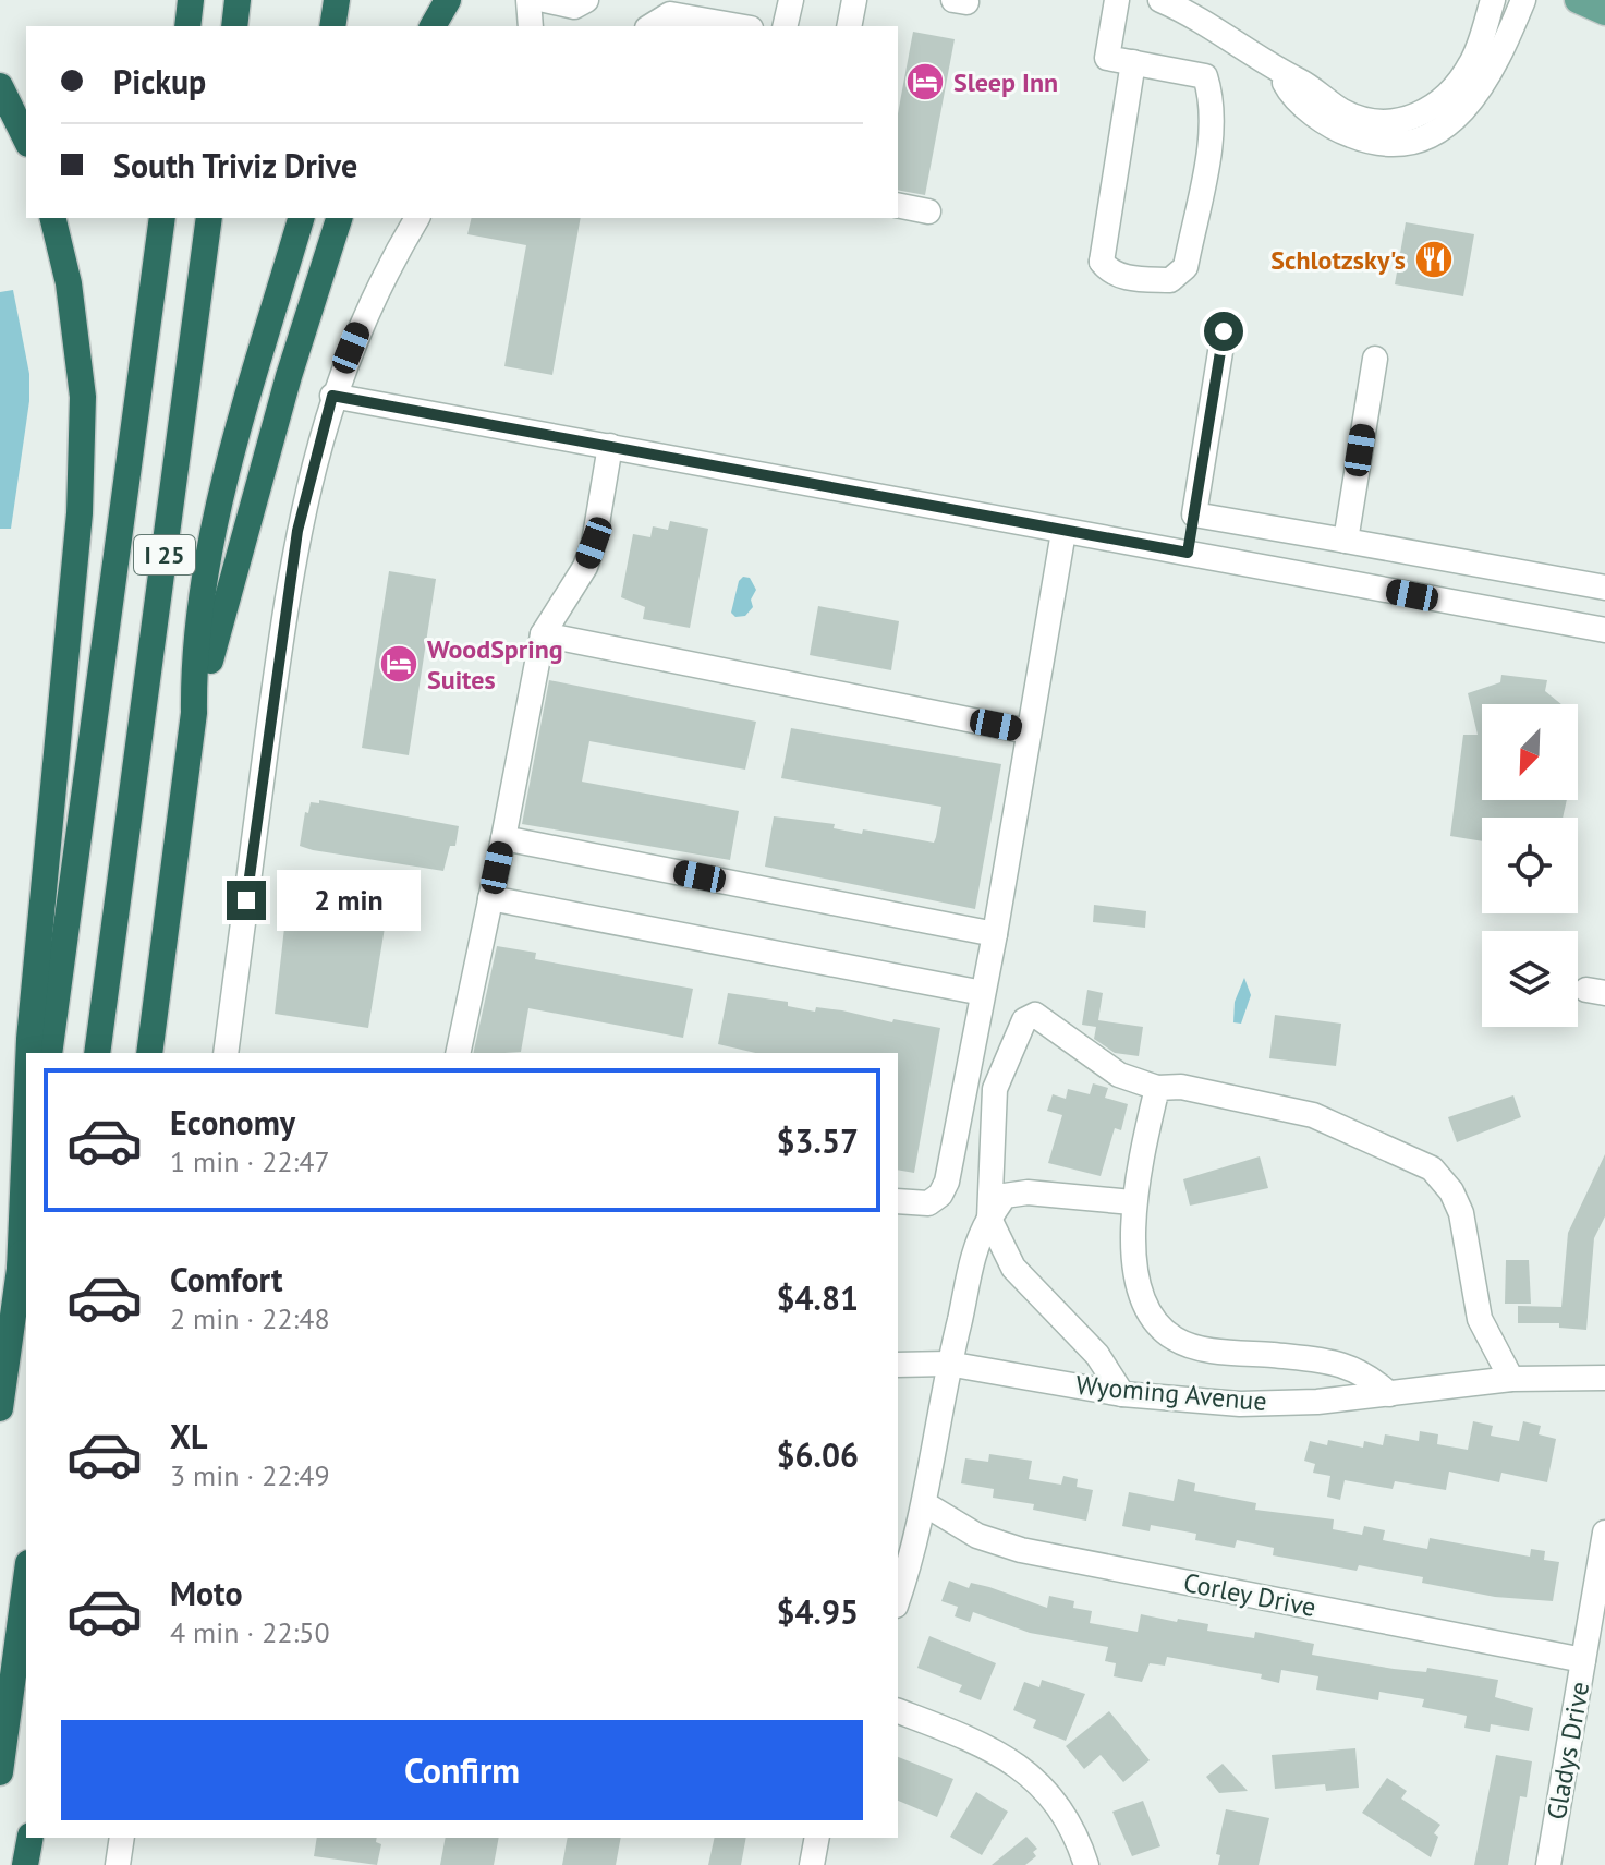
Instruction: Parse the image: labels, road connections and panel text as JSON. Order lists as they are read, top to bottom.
{
  "streets": {
    "highway": ["I 25"],
    "street": ["Wyoming Avenue", "Corley Drive", "Gladys Drive"]
  },
  "crossings": [
    ["Corley Drive", "Gladys Drive"]
  ],
  "places": {
    "hotel": ["Sleep Inn", "WoodSpring Suites"],
    "restaurant": ["Schlotzsky's"]
  },
  "north": "bottom left",
  "page": {
    "banner": ["Pickup", "South Triviz Drive"],
    "bubble": "2 min",
    "list": [
      {
        "name": "Economy",
        "note": "1 min · 22:47",
        "value": "$3.57"
      },
      {
        "name": "Comfort",
        "note": "2 min · 22:48",
        "value": "$4.81"
      },
      {
        "name": "XL",
        "note": "3 min · 22:49",
        "value": "$6.06"
      },
      {
        "name": "Moto",
        "note": "4 min · 22:50",
        "value": "$4.95"
      }
    ],
    "buttons": "Confirm"
  }
}
